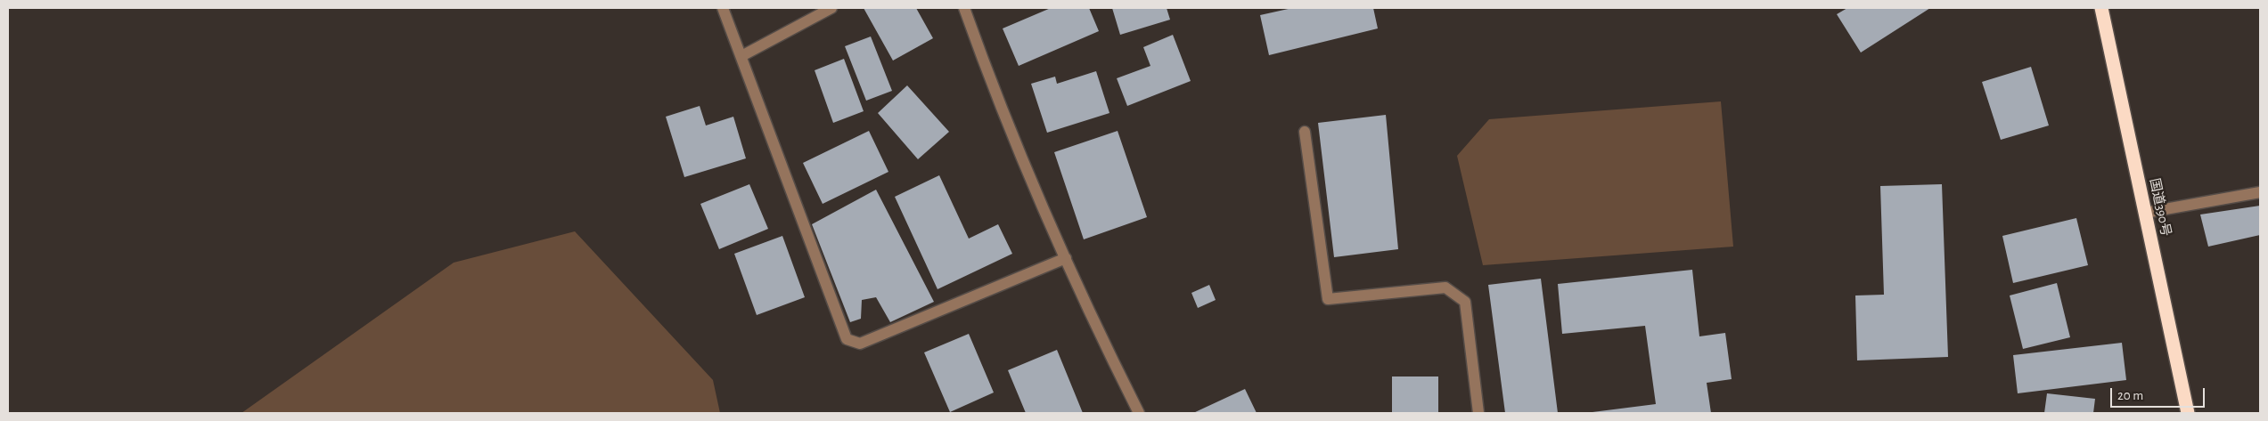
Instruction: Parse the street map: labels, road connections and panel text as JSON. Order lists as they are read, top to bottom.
{
  "streets": {
    "highway": ["国道390号"]
  },
  "scale_bar": "20 m"
}
